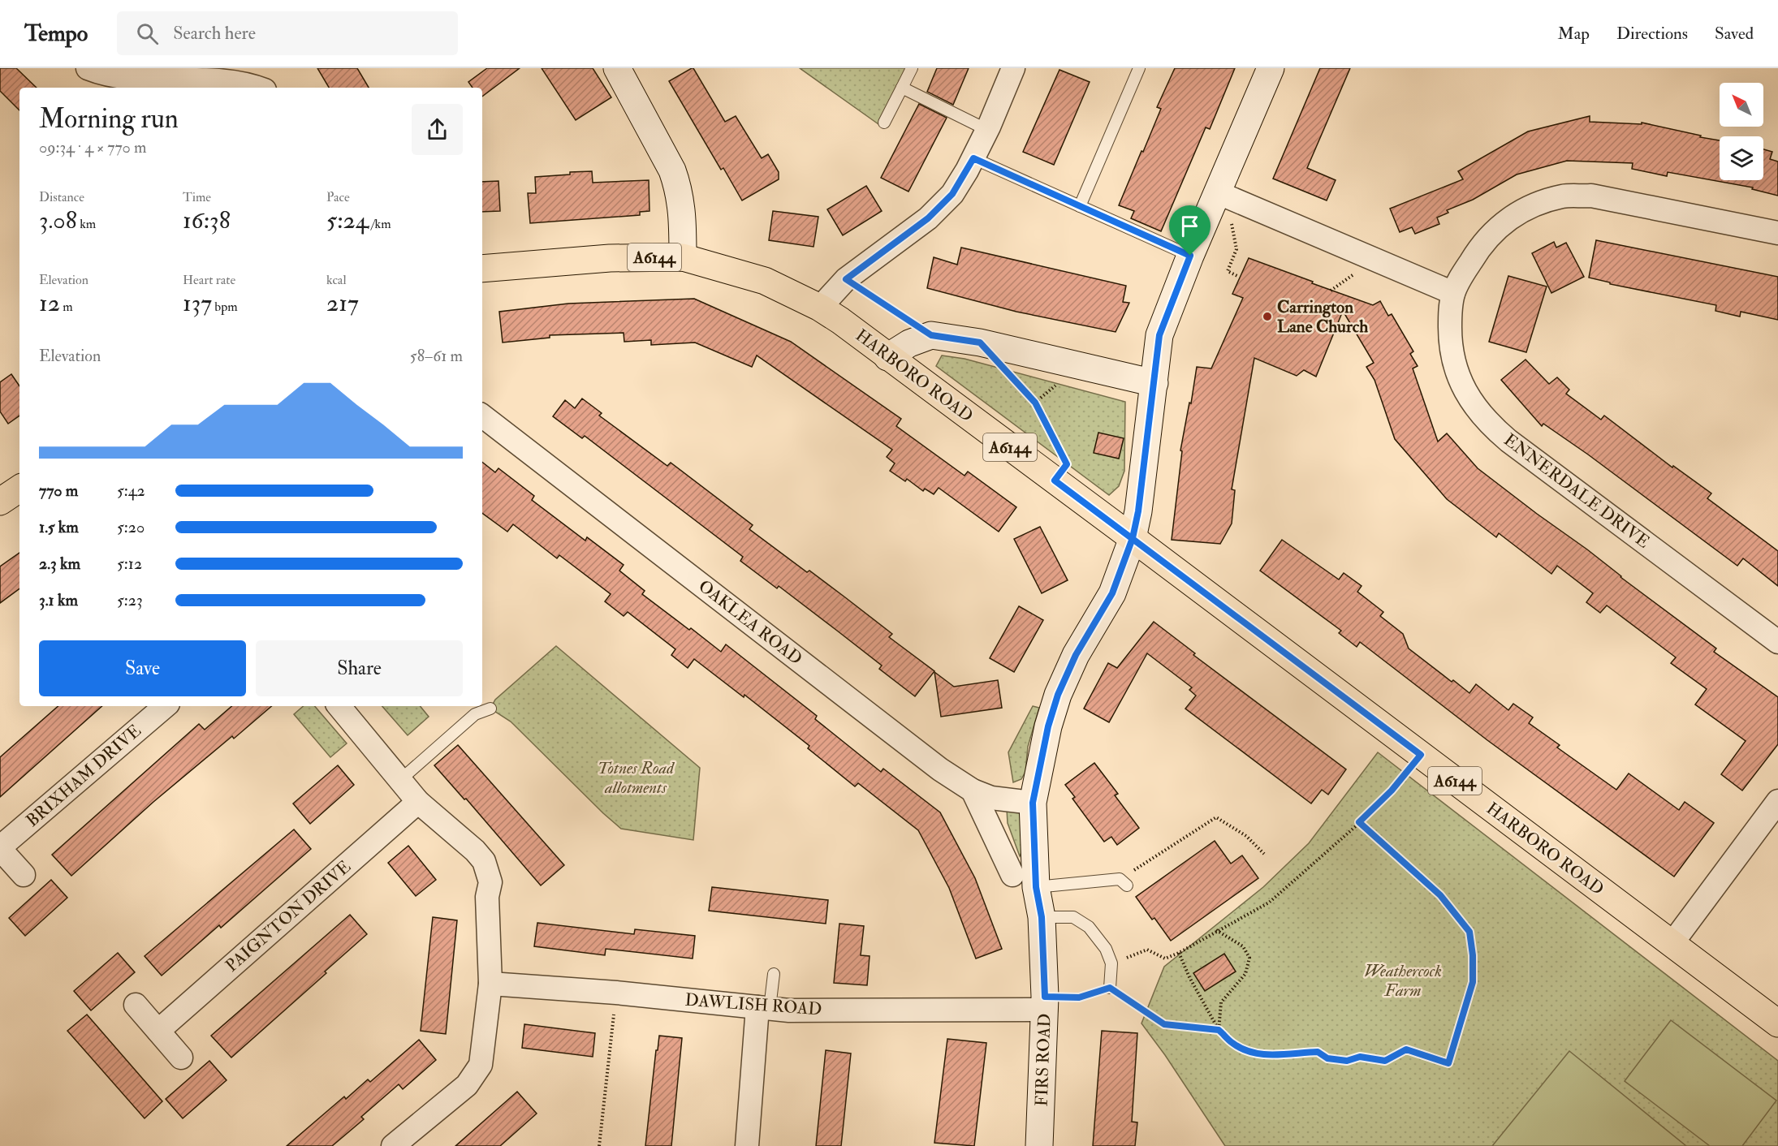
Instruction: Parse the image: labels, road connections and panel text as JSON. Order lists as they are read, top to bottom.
{
  "streets": {
    "main road": ["A6144", "HARBORO ROAD"],
    "street": [
      "ENNERDALE DRIVE",
      "OAKLEA ROAD",
      "BRIXHAM DRIVE",
      "PAIGNTON DRIVE",
      "DAWLISH ROAD",
      "FIRS ROAD"
    ]
  },
  "crossings": [
    ["A6144", "HARBORO ROAD"],
    ["HARBORO ROAD", "FIRS ROAD"],
    ["OAKLEA ROAD", "FIRS ROAD"],
    ["DAWLISH ROAD", "FIRS ROAD"]
  ],
  "parks": ["Totnes Road allotments", "Weathercock Farm"],
  "places": ["Carrington Lane Church"],
  "north": "top left",
  "page": {
    "header": "Tempo",
    "search": "Search here",
    "nav": ["Map", "Directions", "Saved"],
    "heading": ["Morning run", "09:34 · 4 × 770 m"],
    "stats": [
      ["Distance", "3.08 km"],
      ["Time", "16:38"],
      ["Pace", "5:24 /km"],
      ["Elevation", "12 m"],
      ["Heart rate", "137 bpm"],
      ["kcal", "217"]
    ],
    "chart": ["Elevation", "58–61 m"],
    "list": [
      {
        "name": "770 m",
        "note": "5:42"
      },
      {
        "name": "1.5 km",
        "note": "5:20"
      },
      {
        "name": "2.3 km",
        "note": "5:12"
      },
      {
        "name": "3.1 km",
        "note": "5:23"
      }
    ],
    "buttons": ["Save", "Share"]
  }
}
